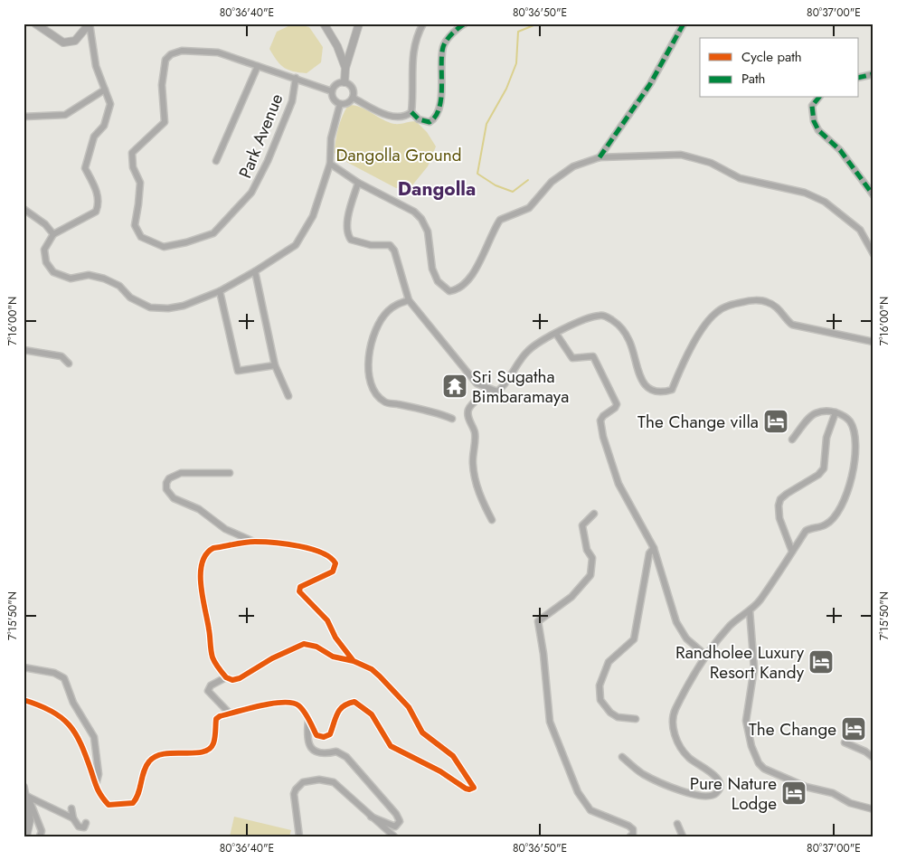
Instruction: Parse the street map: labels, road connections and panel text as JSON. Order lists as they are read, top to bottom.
{
  "streets": {
    "street": ["Park Avenue"]
  },
  "districts": ["Dangolla"],
  "parks": ["Dangolla Ground"],
  "places": {
    "temple": ["Sri Sugatha Bimbaramaya"],
    "hotel": [
      "The Change villa",
      "Randholee Luxury Resort Kandy",
      "The Change",
      "Pure Nature Lodge"
    ]
  },
  "legend": ["Cycle path", "Path"],
  "coordinates": [
    "80°36'40\"E",
    "80°36'50\"E",
    "80°37'00\"E",
    "7°16'00\"N",
    "7°15'50\"N"
  ]
}
